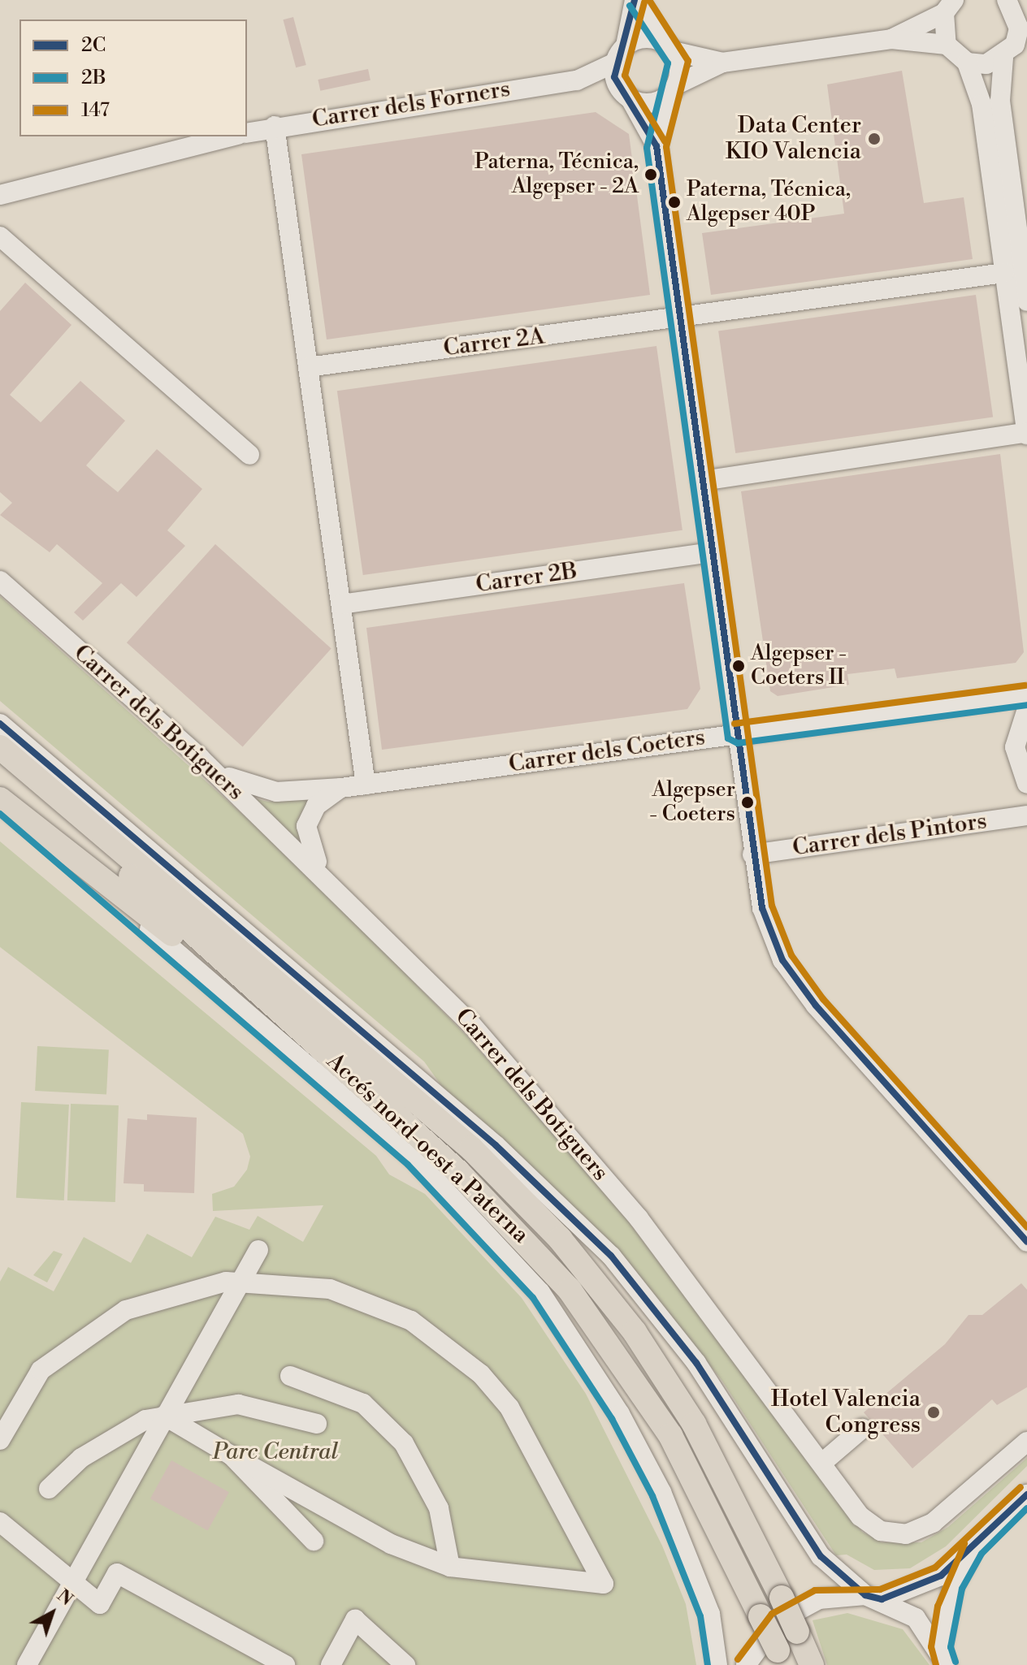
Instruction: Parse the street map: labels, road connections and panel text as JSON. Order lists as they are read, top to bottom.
{
  "streets": {
    "main road": ["Accés nord-oest a Paterna"],
    "street": [
      "Carrer dels Forners",
      "Carrer 2A",
      "Carrer 2B",
      "Carrer dels Botiguers",
      "Carrer dels Coeters",
      "Carrer dels Pintors"
    ]
  },
  "crossings": [
    ["Carrer dels Botiguers", "Carrer dels Coeters"]
  ],
  "parks": ["Parc Central"],
  "places": [
    "Data Center KIO Valencia",
    "Paterna, Técnica, Algepser - 2A",
    "Paterna, Técnica, Algepser 40P",
    "Algepser - Coeters II",
    "Algepser - Coeters",
    "Hotel Valencia Congress"
  ],
  "lines": ["transit line 2C", "transit line 147", "transit line 2B"],
  "legend": ["2C", "2B", "147"],
  "north": "top right"
}
